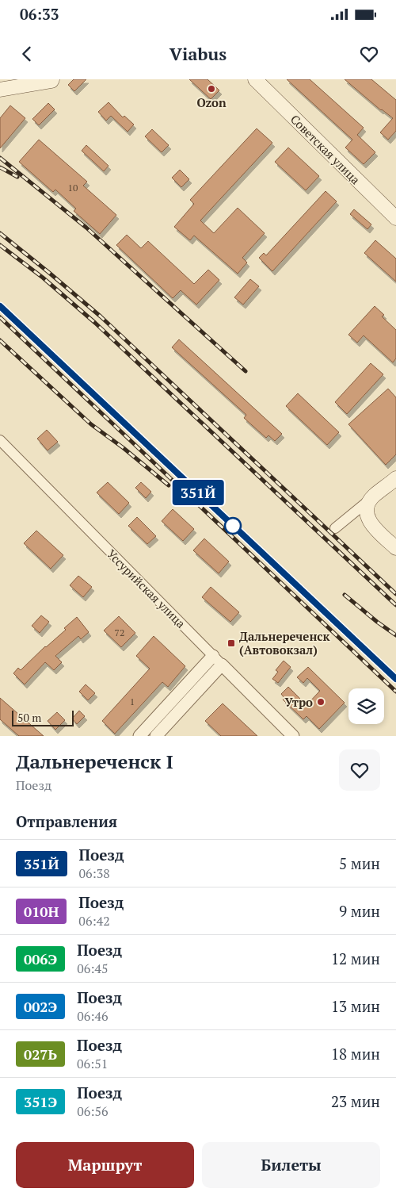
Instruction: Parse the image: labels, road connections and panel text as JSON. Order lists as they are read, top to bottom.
{
  "streets": {
    "main road": ["Советская улица"],
    "street": ["Уссурийская улица"]
  },
  "places": {
    "other": ["Ozon", "Утро"],
    "transit": ["Дальнереченск (Автовокзал)"]
  },
  "house_numbers": ["10", "72", "1"],
  "scale_bar": "50 m",
  "page": {
    "status": "06:33",
    "header": "Viabus",
    "on_map": "351Й",
    "scale": "50 m",
    "heading": [
      ["Дальнереченск I", "Поезд"],
      "Отправления"
    ],
    "list": [
      {
        "mark": "351Й",
        "name": "Поезд",
        "note": "06:38",
        "value": "5 мин"
      },
      {
        "mark": "010Н",
        "name": "Поезд",
        "note": "06:42",
        "value": "9 мин"
      },
      {
        "mark": "006Э",
        "name": "Поезд",
        "note": "06:45",
        "value": "12 мин"
      },
      {
        "mark": "002Э",
        "name": "Поезд",
        "note": "06:46",
        "value": "13 мин"
      },
      {
        "mark": "027Ь",
        "name": "Поезд",
        "note": "06:51",
        "value": "18 мин"
      },
      {
        "mark": "351Э",
        "name": "Поезд",
        "note": "06:56",
        "value": "23 мин"
      }
    ],
    "buttons": ["Маршрут", "Билеты"]
  }
}
